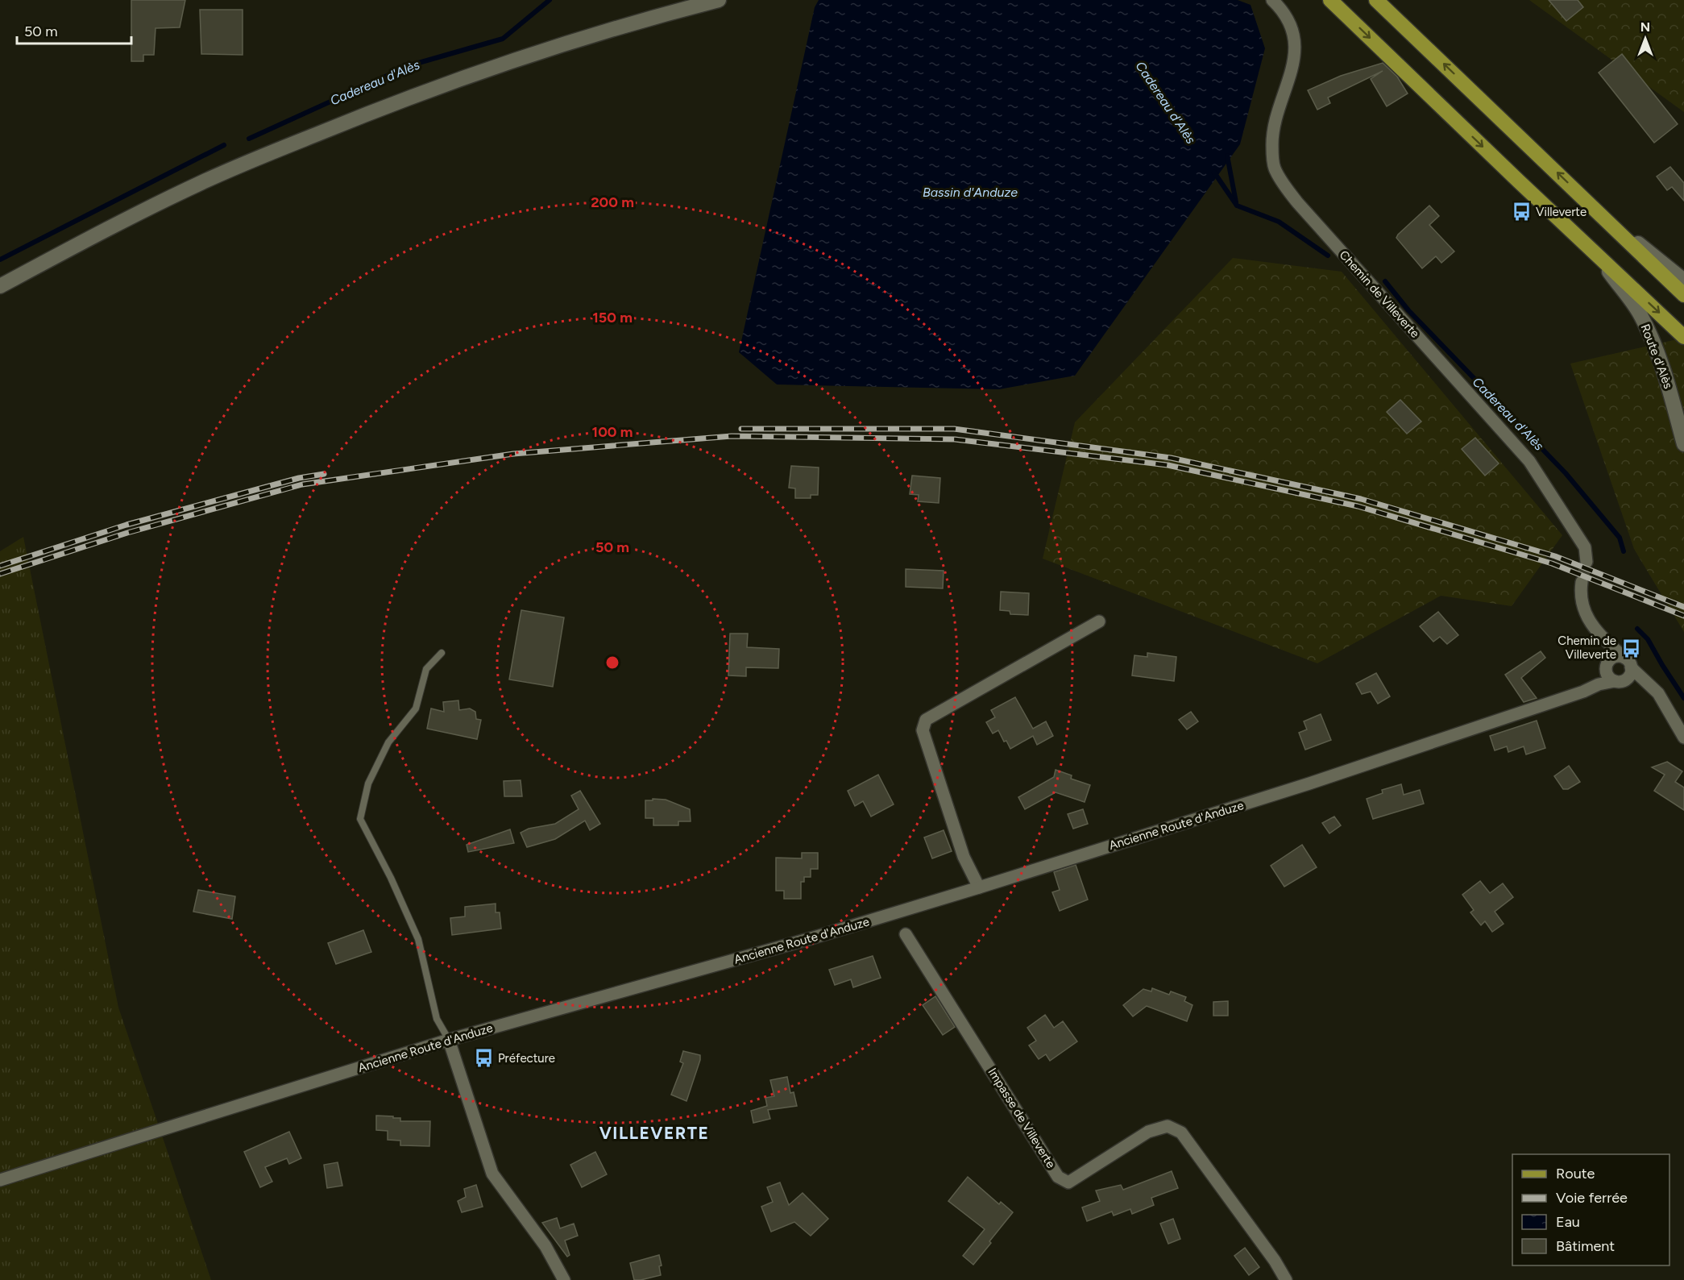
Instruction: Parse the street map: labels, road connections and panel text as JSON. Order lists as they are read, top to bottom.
{
  "streets": {
    "main road": ["Route d'Alès"],
    "street": ["Chemin de Villeverte", "Ancienne Route d'Anduze", "Impasse de Villeverte"]
  },
  "districts": ["VILLEVERTE"],
  "water": ["Cadereau d'Alès", "Bassin d'Anduze"],
  "places": {
    "bus stop": ["Villeverte", "Chemin de Villeverte", "Préfecture"]
  },
  "legend": [
    "Route",
    "Voie ferrée",
    "Eau",
    "Bâtiment"
  ],
  "scale_bar": "50 m",
  "north": "top",
  "rings": [
    "200 m",
    "150 m",
    "100 m",
    "50 m"
  ]
}
